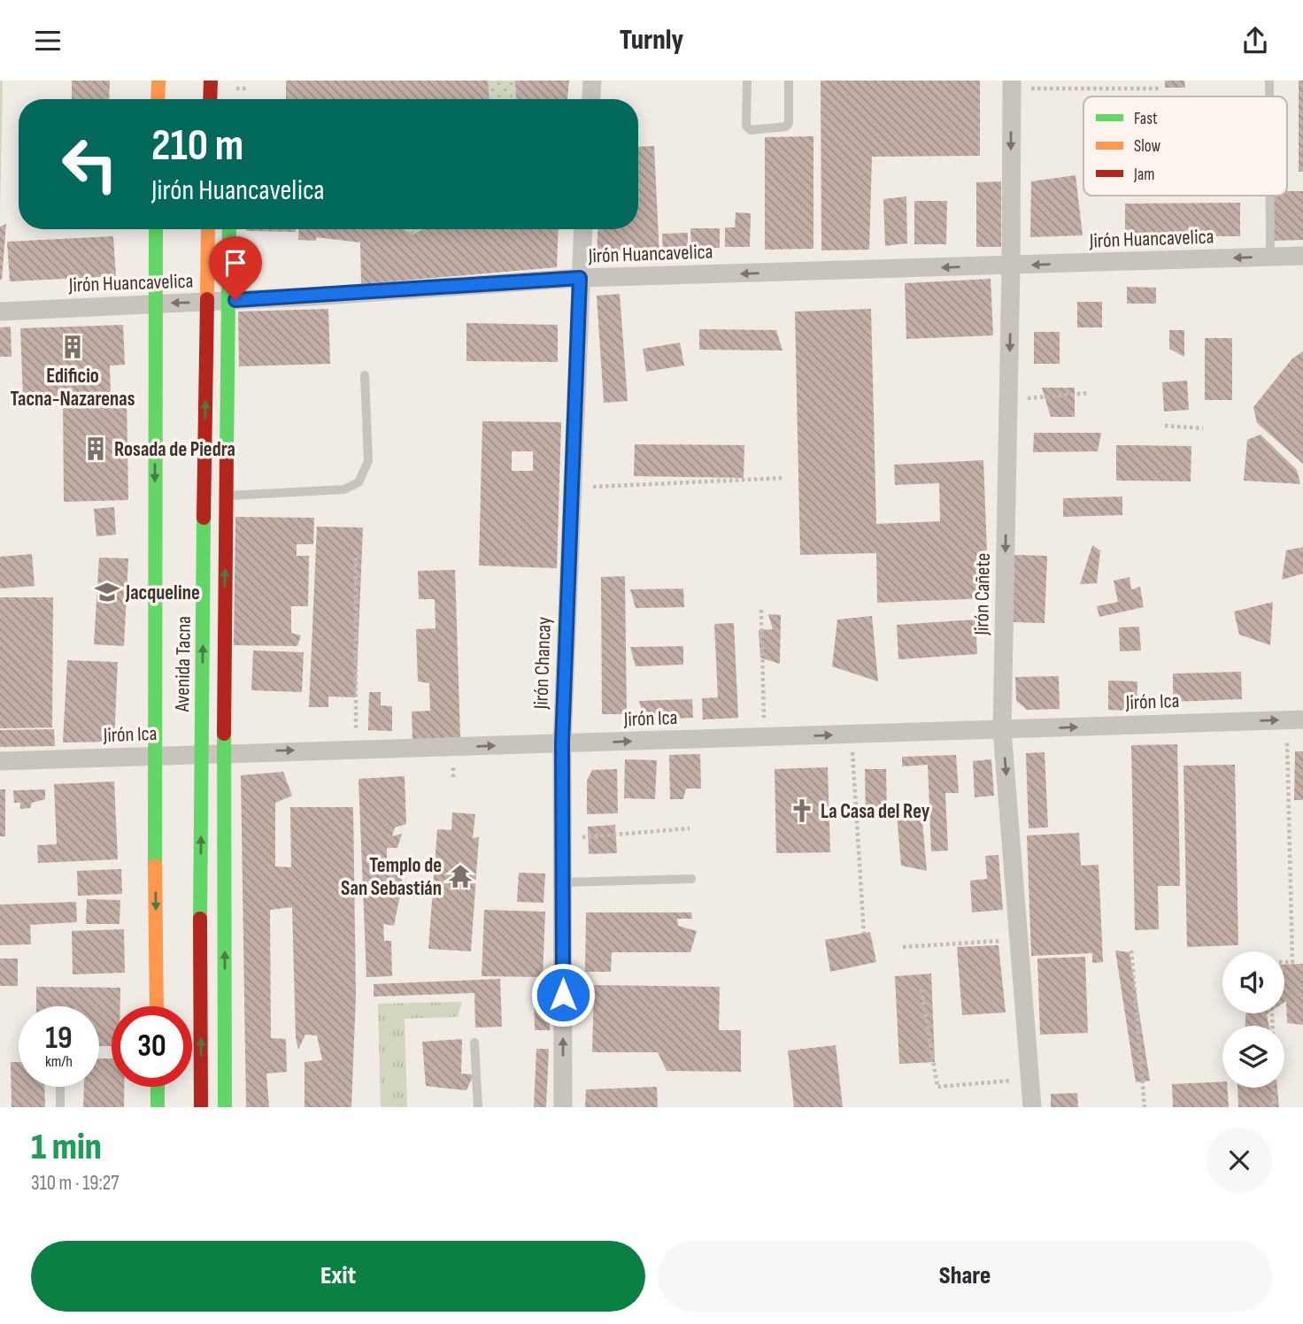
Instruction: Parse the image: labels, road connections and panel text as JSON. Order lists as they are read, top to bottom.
{
  "streets": {
    "main road": ["Avenida Tacna"],
    "street": [
      "Jirón Huancavelica",
      "Jirón Cañete",
      "Jirón Chancay",
      "Jirón Ica"
    ]
  },
  "crossings": [
    ["Jirón Huancavelica", "Jirón Cañete"],
    ["Jirón Huancavelica", "Jirón Chancay"],
    ["Jirón Huancavelica", "Avenida Tacna"],
    ["Jirón Cañete", "Jirón Ica"],
    ["Jirón Chancay", "Jirón Ica"],
    ["Avenida Tacna", "Jirón Ica"]
  ],
  "one_way": ["Jirón Huancavelica", "Jirón Cañete", "Jirón Ica"],
  "places": {
    "building": ["Edificio Tacna-Nazarenas", "Rosada de Piedra"],
    "school or university": ["Jacqueline"],
    "church": ["La Casa del Rey"],
    "temple": ["Templo de San Sebastián"]
  },
  "legend": ["Fast", "Slow", "Jam"],
  "page": {
    "header": "Turnly",
    "turn": ["210 m", "Jirón Huancavelica"],
    "speed": "19 km/h",
    "limit": "30",
    "heading": ["1 min", "310 m · 19:27"],
    "buttons": ["Exit", "Share"]
  }
}
